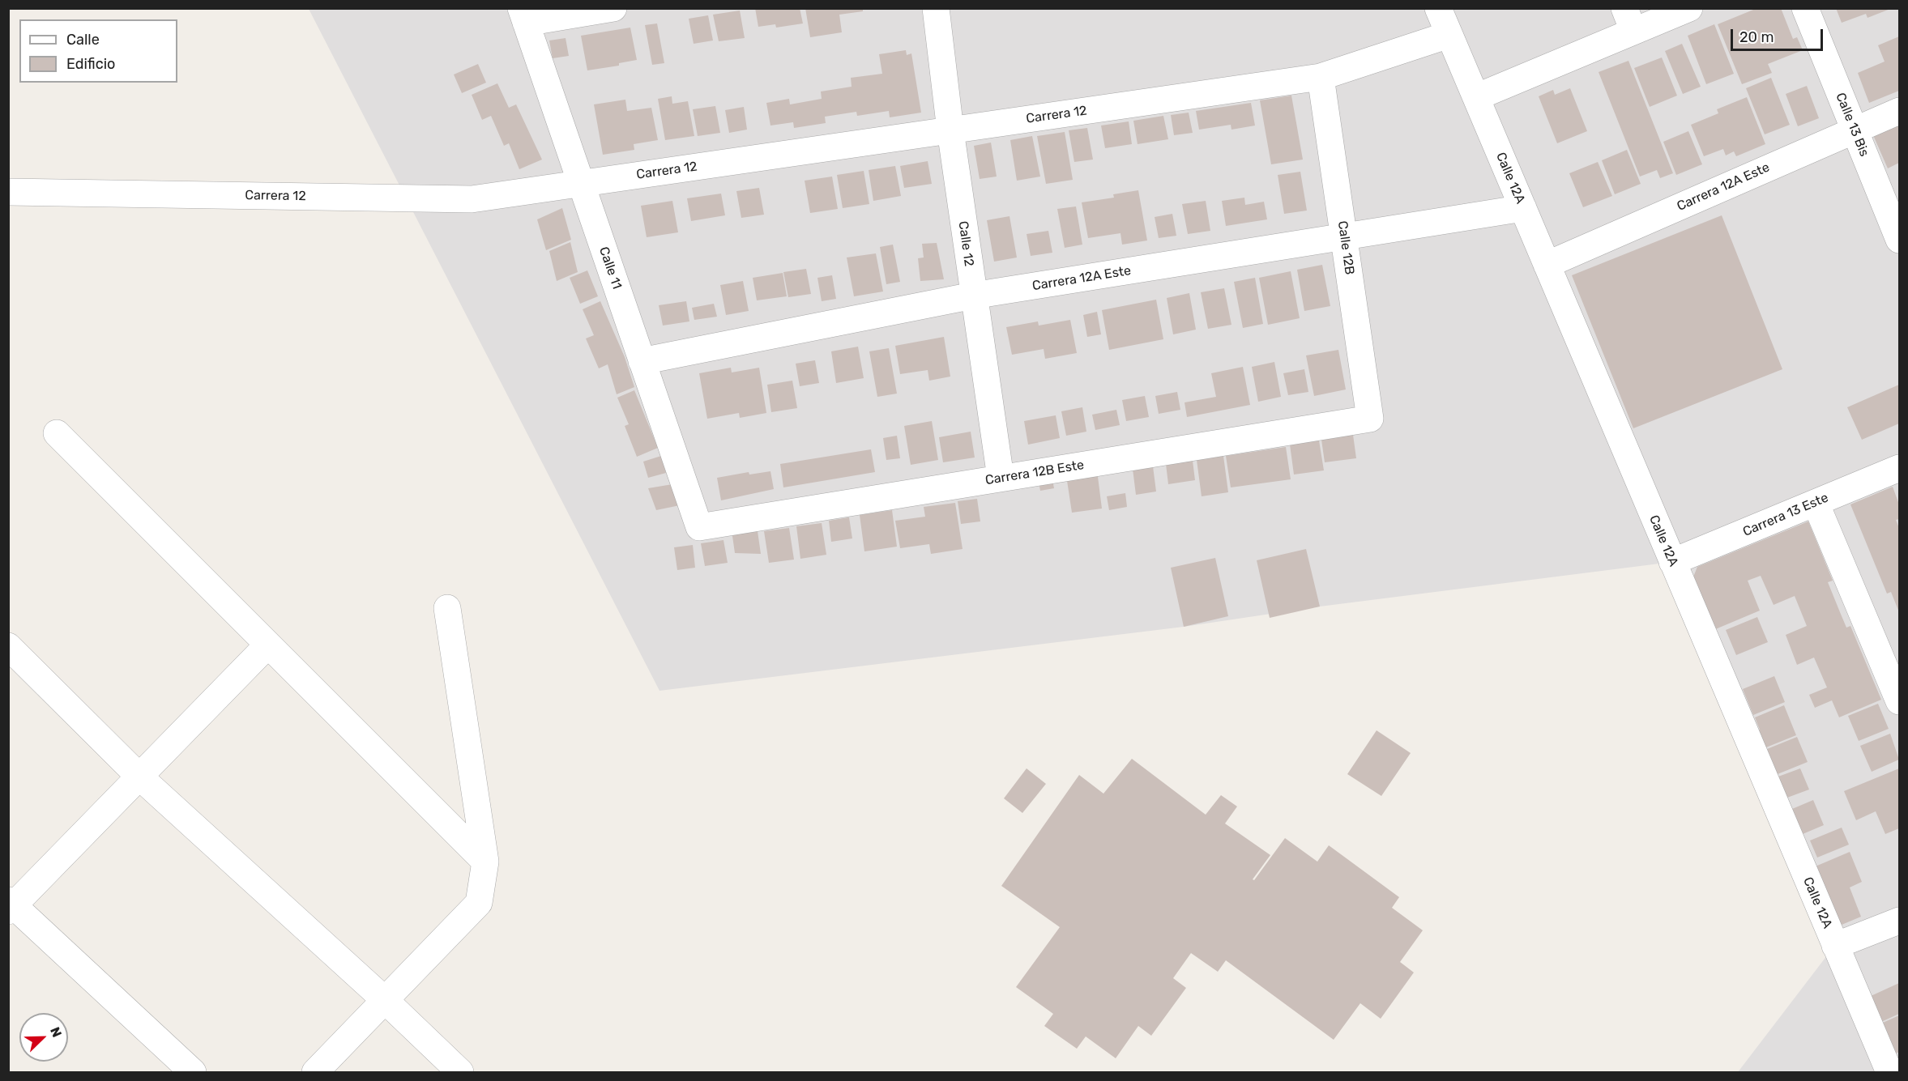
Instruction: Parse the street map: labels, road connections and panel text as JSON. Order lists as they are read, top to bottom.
{
  "streets": {
    "street": [
      "Carrera 12",
      "Calle 13 Bis",
      "Calle 12A",
      "Carrera 12A Este",
      "Calle 12",
      "Calle 12B",
      "Calle 11",
      "Carrera 12B Este",
      "Carrera 13 Este"
    ]
  },
  "crossings": [
    ["Carrera 12", "Calle 12A"],
    ["Carrera 12", "Calle 12"],
    ["Carrera 12", "Calle 12B"],
    ["Carrera 12", "Calle 11"],
    ["Calle 13 Bis", "Carrera 12A Este"],
    ["Calle 12A", "Carrera 12A Este"],
    ["Calle 12A", "Carrera 13 Este"],
    ["Carrera 12A Este", "Calle 12"],
    ["Carrera 12A Este", "Calle 12B"],
    ["Carrera 12A Este", "Calle 11"],
    ["Calle 12", "Carrera 12B Este"],
    ["Calle 12B", "Carrera 12B Este"],
    ["Calle 11", "Carrera 12B Este"]
  ],
  "legend": ["Calle", "Edificio"],
  "scale_bar": "20 m",
  "north": "top right"
}
